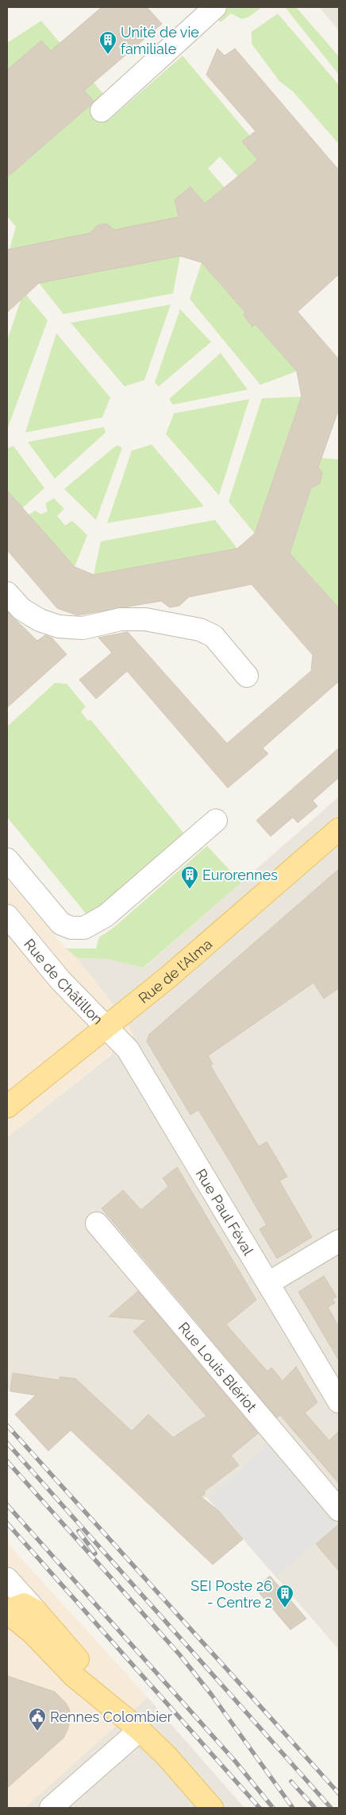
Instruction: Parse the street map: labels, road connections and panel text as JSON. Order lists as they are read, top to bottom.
{
  "streets": {
    "main road": ["Rue de l'Alma"],
    "street": ["Rue de Châtillon", "Rue Paul Féval", "Rue Louis Blériot"]
  },
  "crossings": [
    ["Rue de l'Alma", "Rue de Châtillon"],
    ["Rue de l'Alma", "Rue Paul Féval"],
    ["Rue de Châtillon", "Rue Paul Féval"]
  ],
  "places": {
    "building": ["Unité de vie familiale", "Eurorennes", "SEI Poste 26 - Centre 2"],
    "public building": ["Rennes Colombier"]
  }
}
